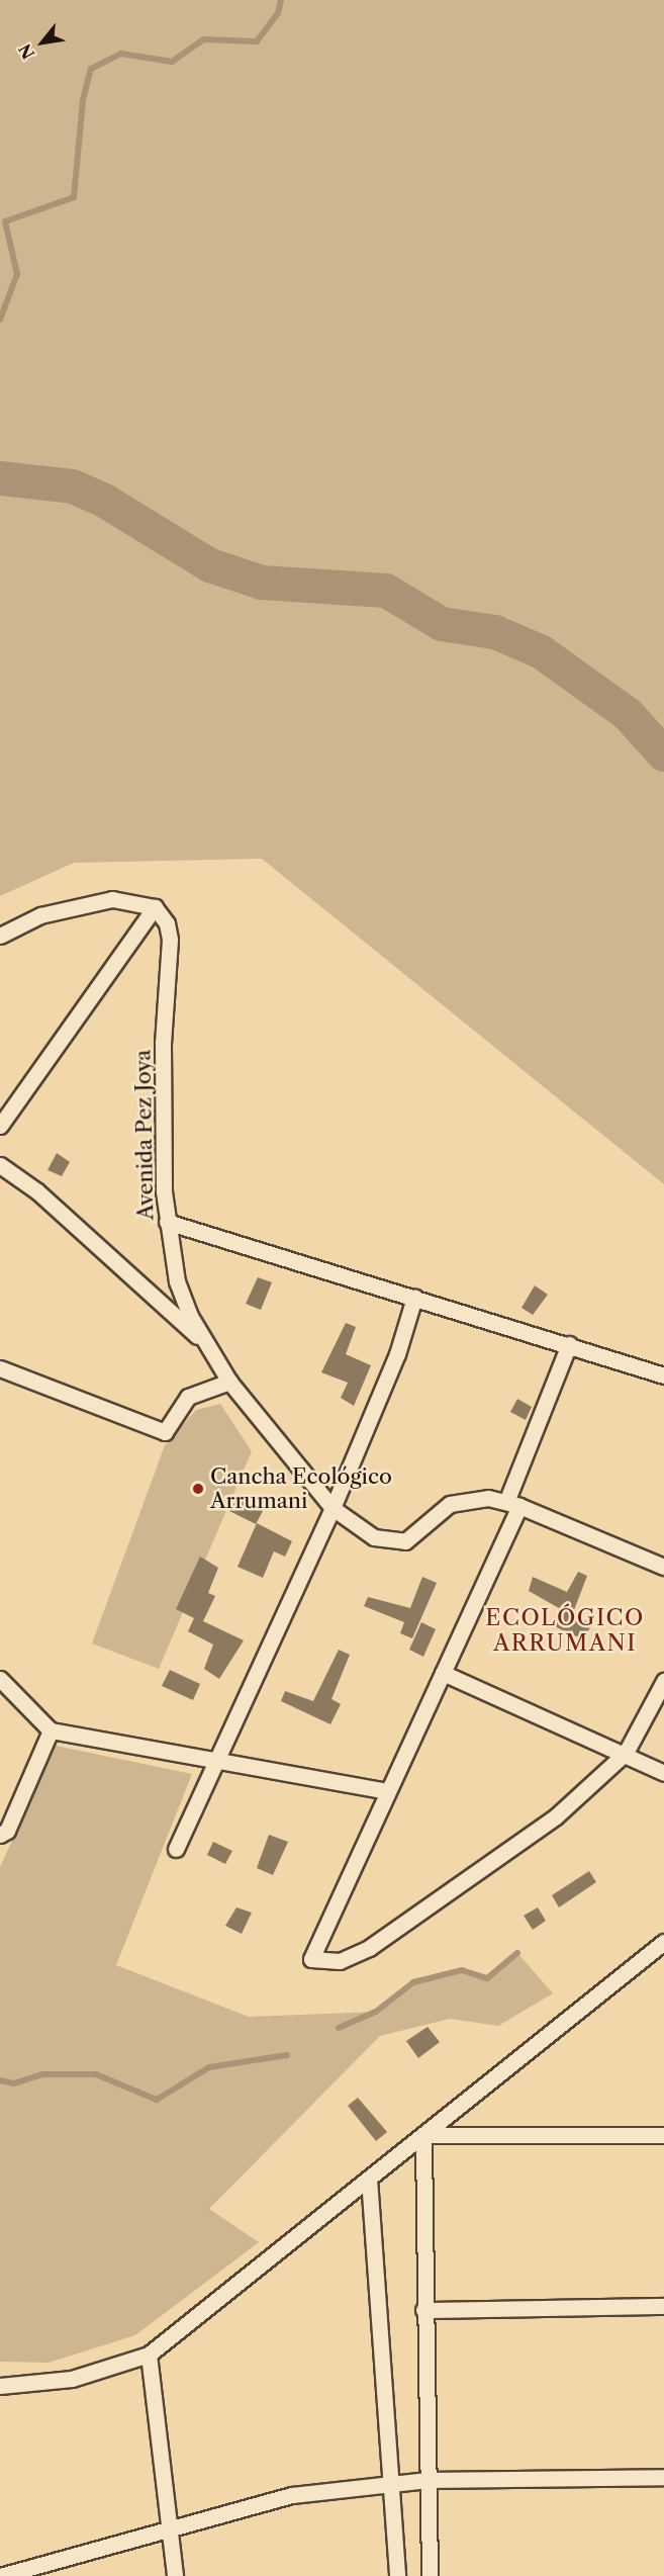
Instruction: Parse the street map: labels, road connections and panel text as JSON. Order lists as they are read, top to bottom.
{
  "streets": {
    "street": ["Avenida Pez Joya"]
  },
  "districts": ["ECOLÓGICO ARRUMANI"],
  "places": ["Cancha Ecológico Arrumani"],
  "north": "bottom left"
}
